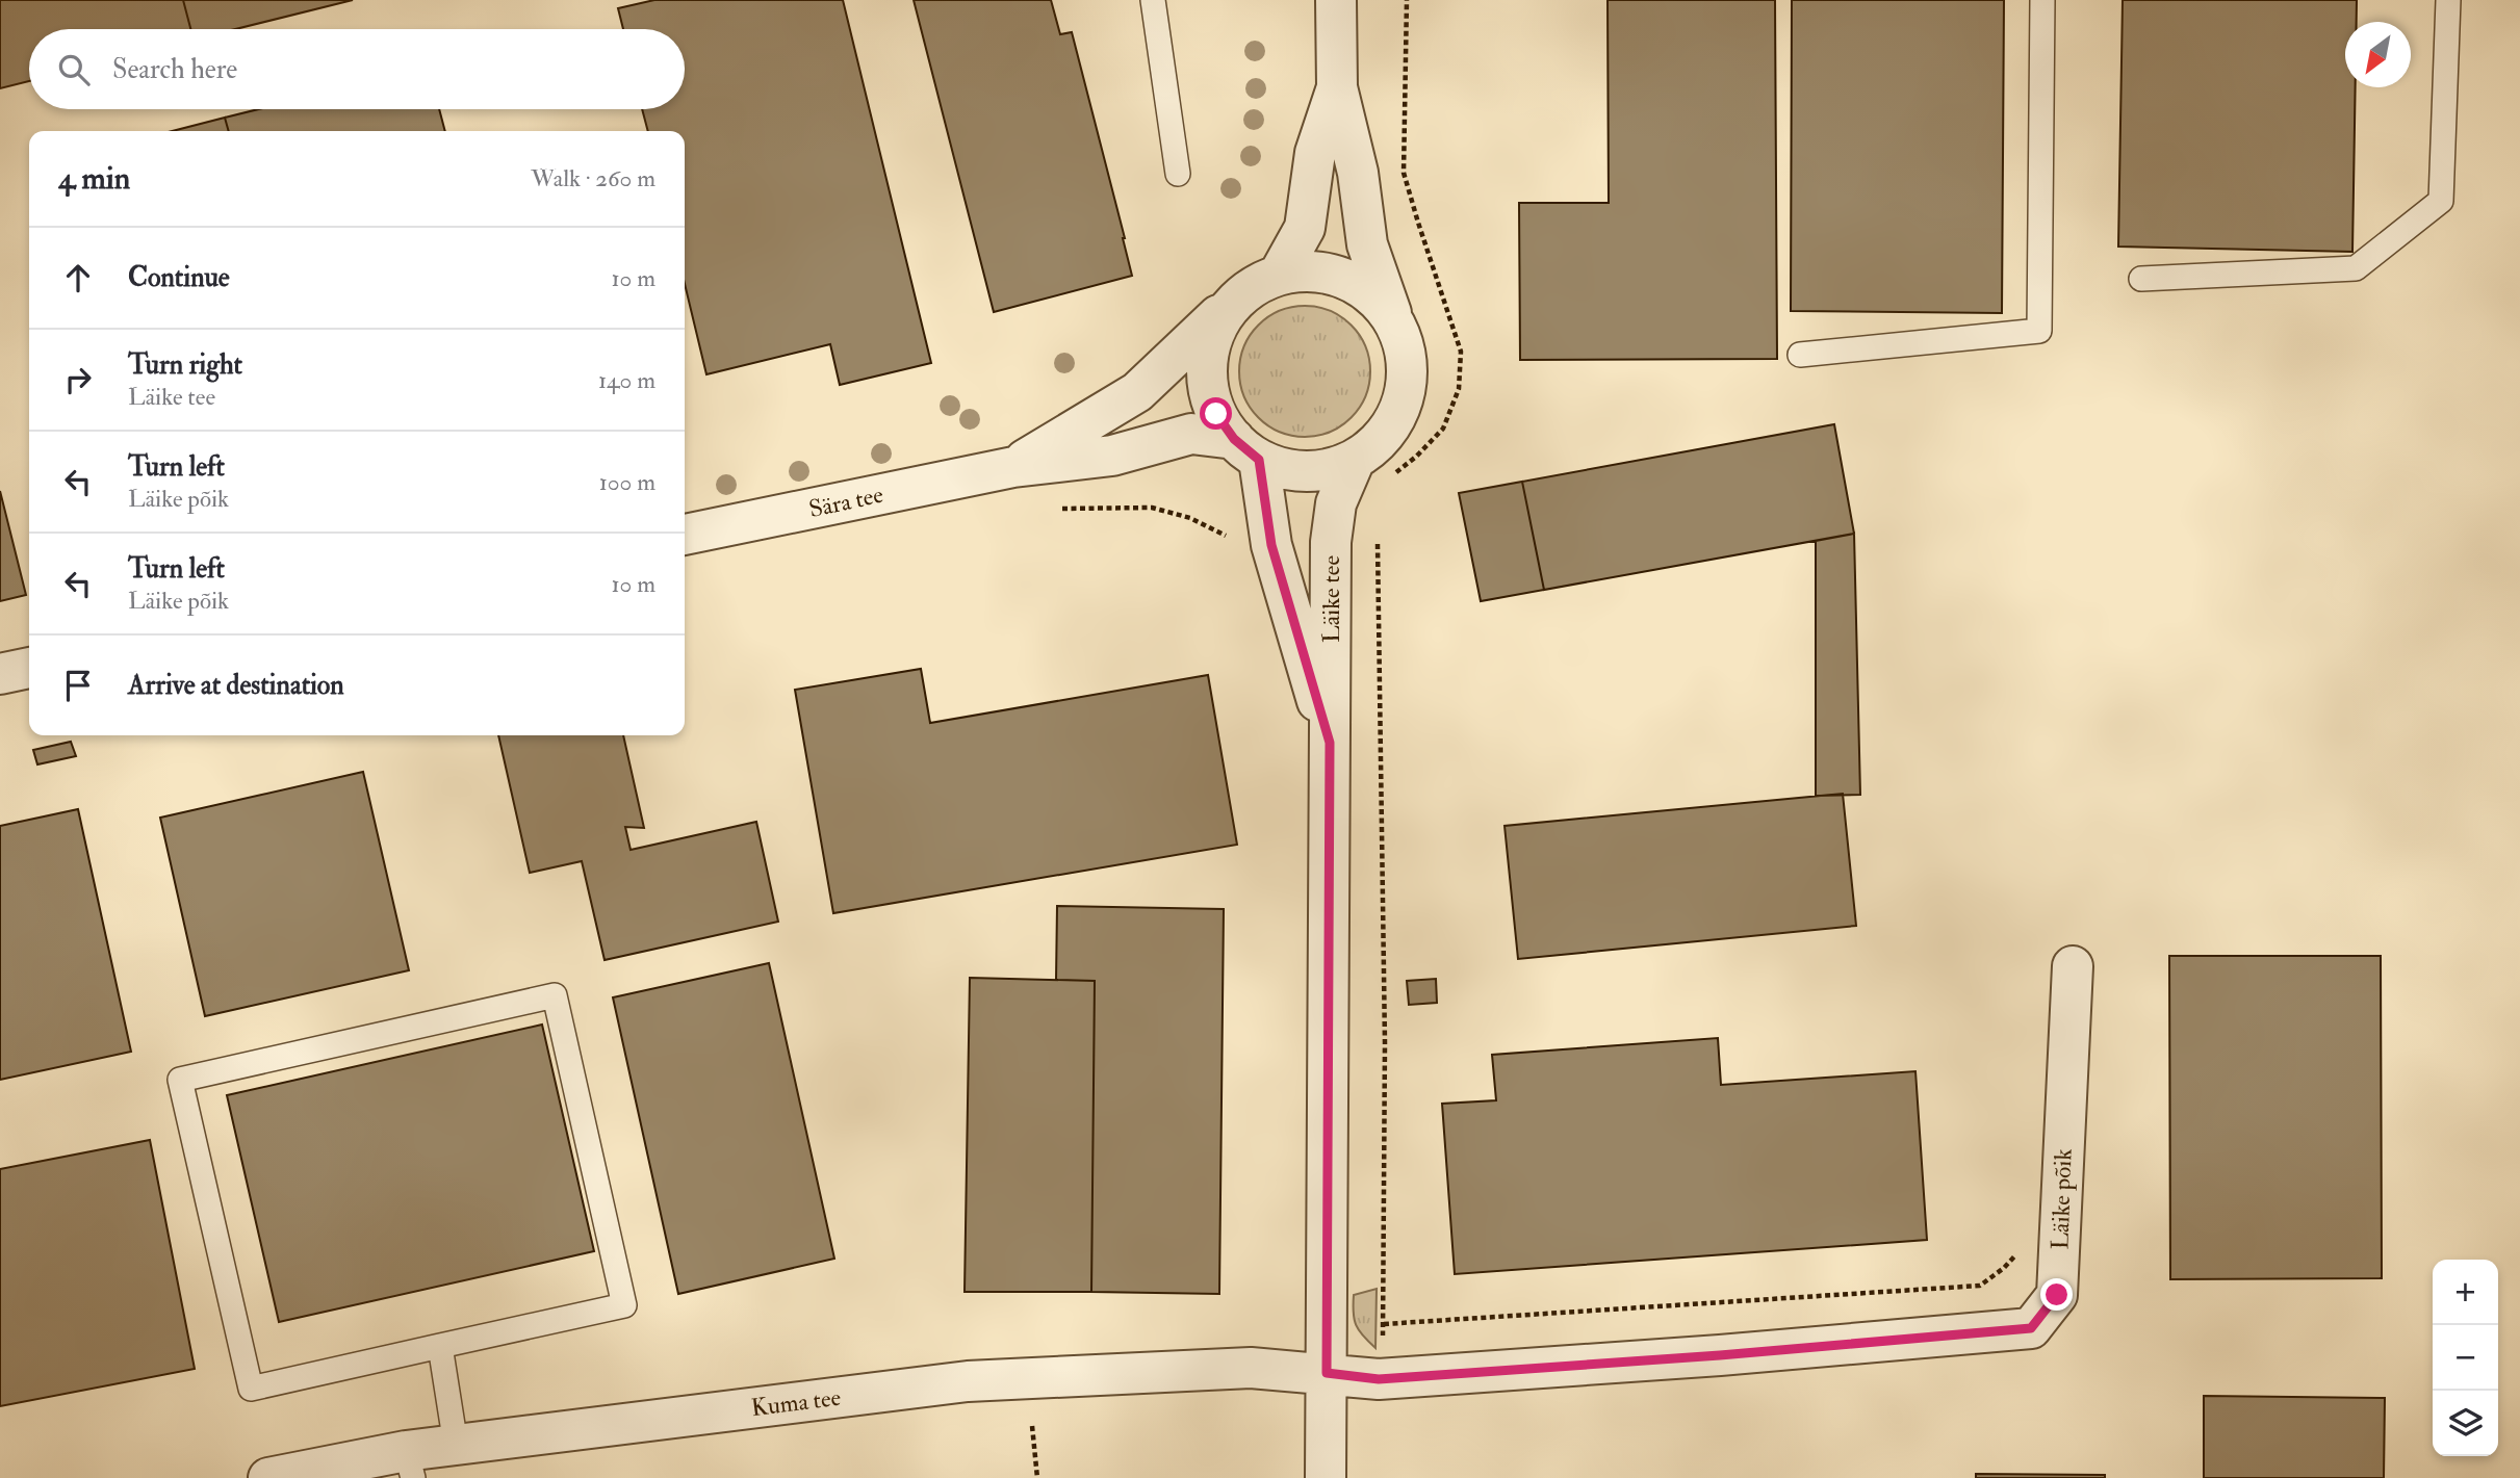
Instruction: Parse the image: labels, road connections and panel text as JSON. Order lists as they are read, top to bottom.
{
  "streets": {
    "street": [
      "Sära tee",
      "Läike tee",
      "Läike põik",
      "Kuma tee"
    ]
  },
  "crossings": [
    ["Sära tee", "Läike tee"],
    ["Läike tee", "Läike põik"],
    ["Läike tee", "Kuma tee"],
    ["Läike põik", "Kuma tee"]
  ],
  "north": "bottom left",
  "page": {
    "search": "Search here",
    "heading": ["4 min", "Walk · 260 m"],
    "list": [
      ["Continue", "10 m"],
      ["Turn right", "Läike tee", "140 m"],
      ["Turn left", "Läike põik", "100 m"],
      ["Turn left", "Läike põik", "10 m"],
      "Arrive at destination"
    ],
    "map_buttons": ["+", "−"]
  }
}
